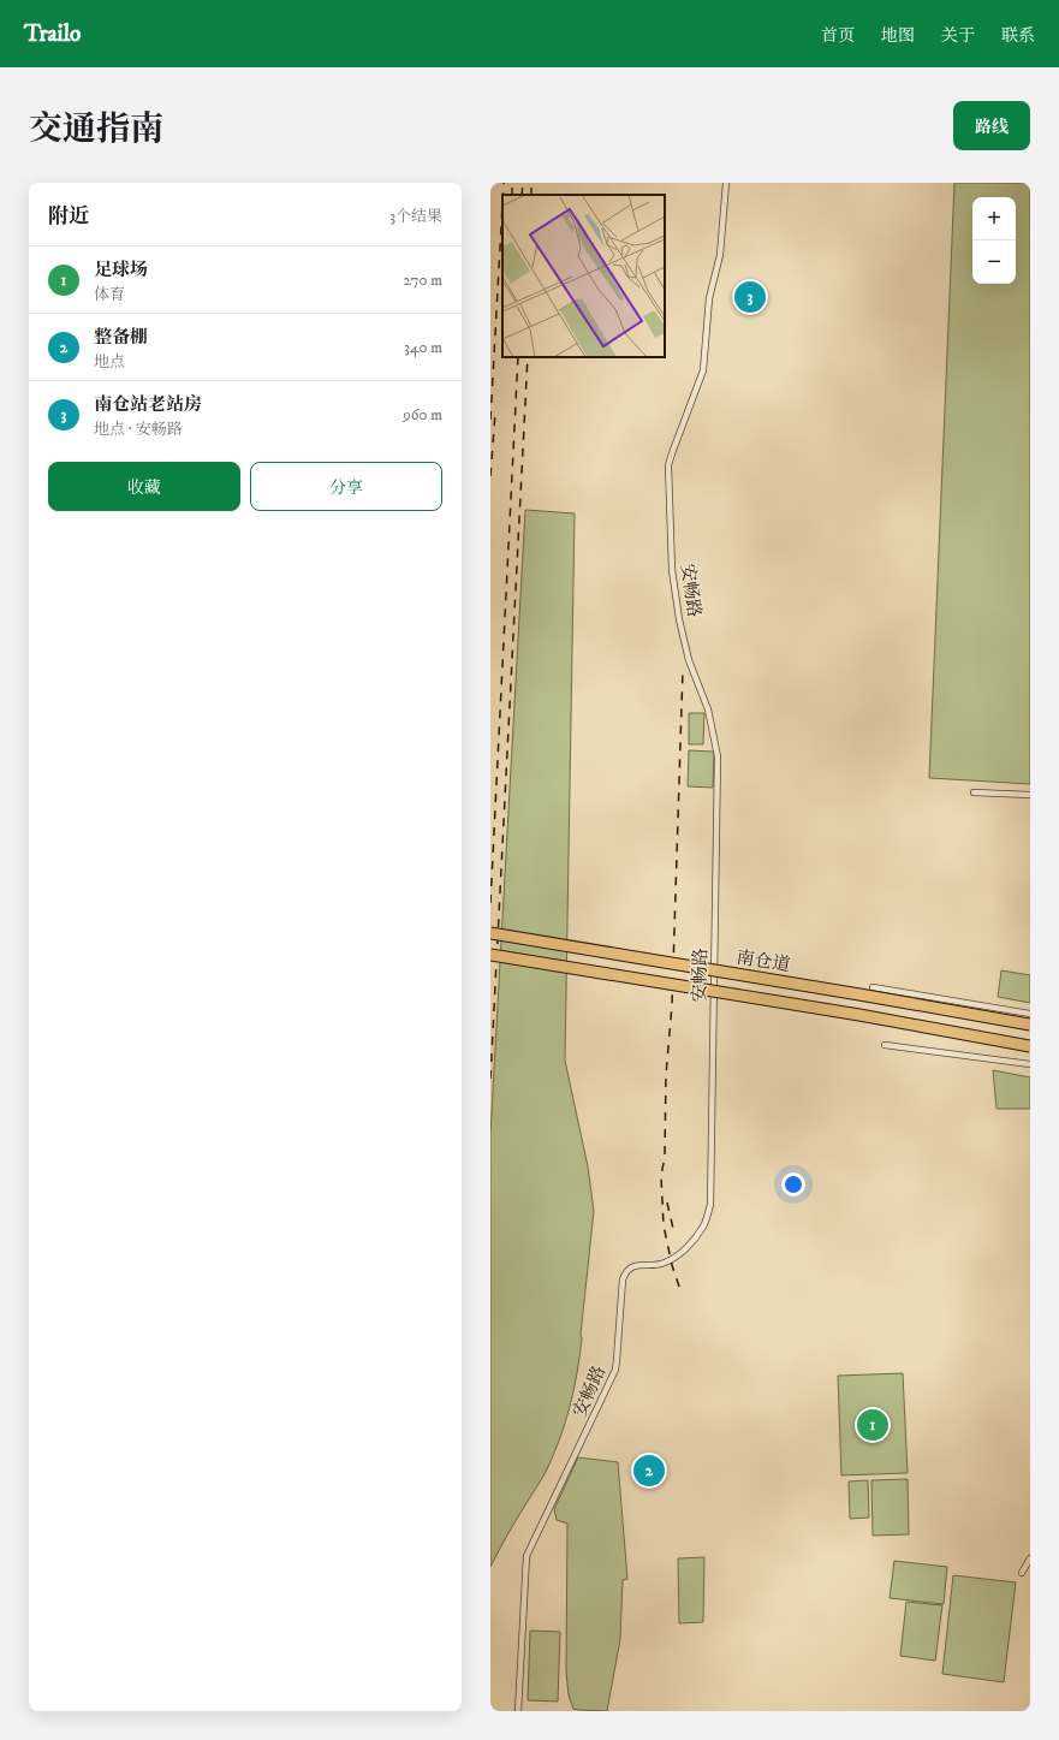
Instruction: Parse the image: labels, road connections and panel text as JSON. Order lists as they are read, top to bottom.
{
  "streets": {
    "highway": ["南仓道"],
    "street": ["安畅路"]
  },
  "page": {
    "header": "Trailo",
    "nav": [
      "首页",
      "地图",
      "关于",
      "联系"
    ],
    "title": "交通指南",
    "buttons": [
      "路线",
      ["收藏", "分享"]
    ],
    "heading": ["附近", "3个结果"],
    "map_buttons": ["+", "−"],
    "list": [
      {
        "mark": "1",
        "name": "足球场",
        "note": "体育",
        "value": "270 m"
      },
      {
        "mark": "2",
        "name": "整备棚",
        "note": "地点",
        "value": "340 m"
      },
      {
        "mark": "3",
        "name": "南仓站老站房",
        "note": "地点 · 安畅路",
        "value": "960 m"
      }
    ],
    "pins": ["3", "1", "2"]
  }
}
